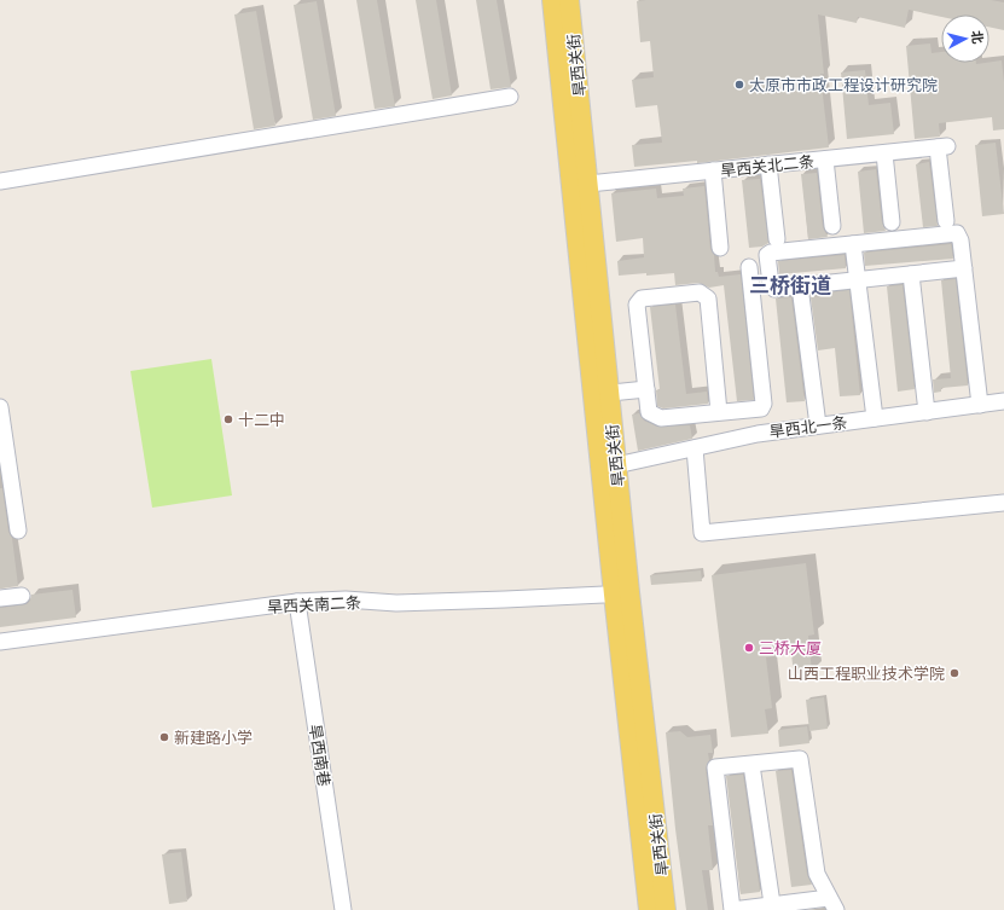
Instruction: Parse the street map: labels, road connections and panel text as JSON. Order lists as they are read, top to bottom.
{
  "streets": {
    "main road": ["旱西关街"],
    "street": [
      "旱西关北二条",
      "旱西北一条",
      "旱西关南二条",
      "旱西南巷"
    ]
  },
  "crossings": [
    ["旱西关街", "旱西关北二条"],
    ["旱西关街", "旱西北一条"],
    ["旱西关街", "旱西关南二条"],
    ["旱西关南二条", "旱西南巷"]
  ],
  "districts": ["三桥街道"],
  "places": [
    "太原市市政工程设计研究院",
    "十二中",
    "三桥大厦",
    "山西工程职业技术学院",
    "新建路小学"
  ],
  "north": "right"
}
